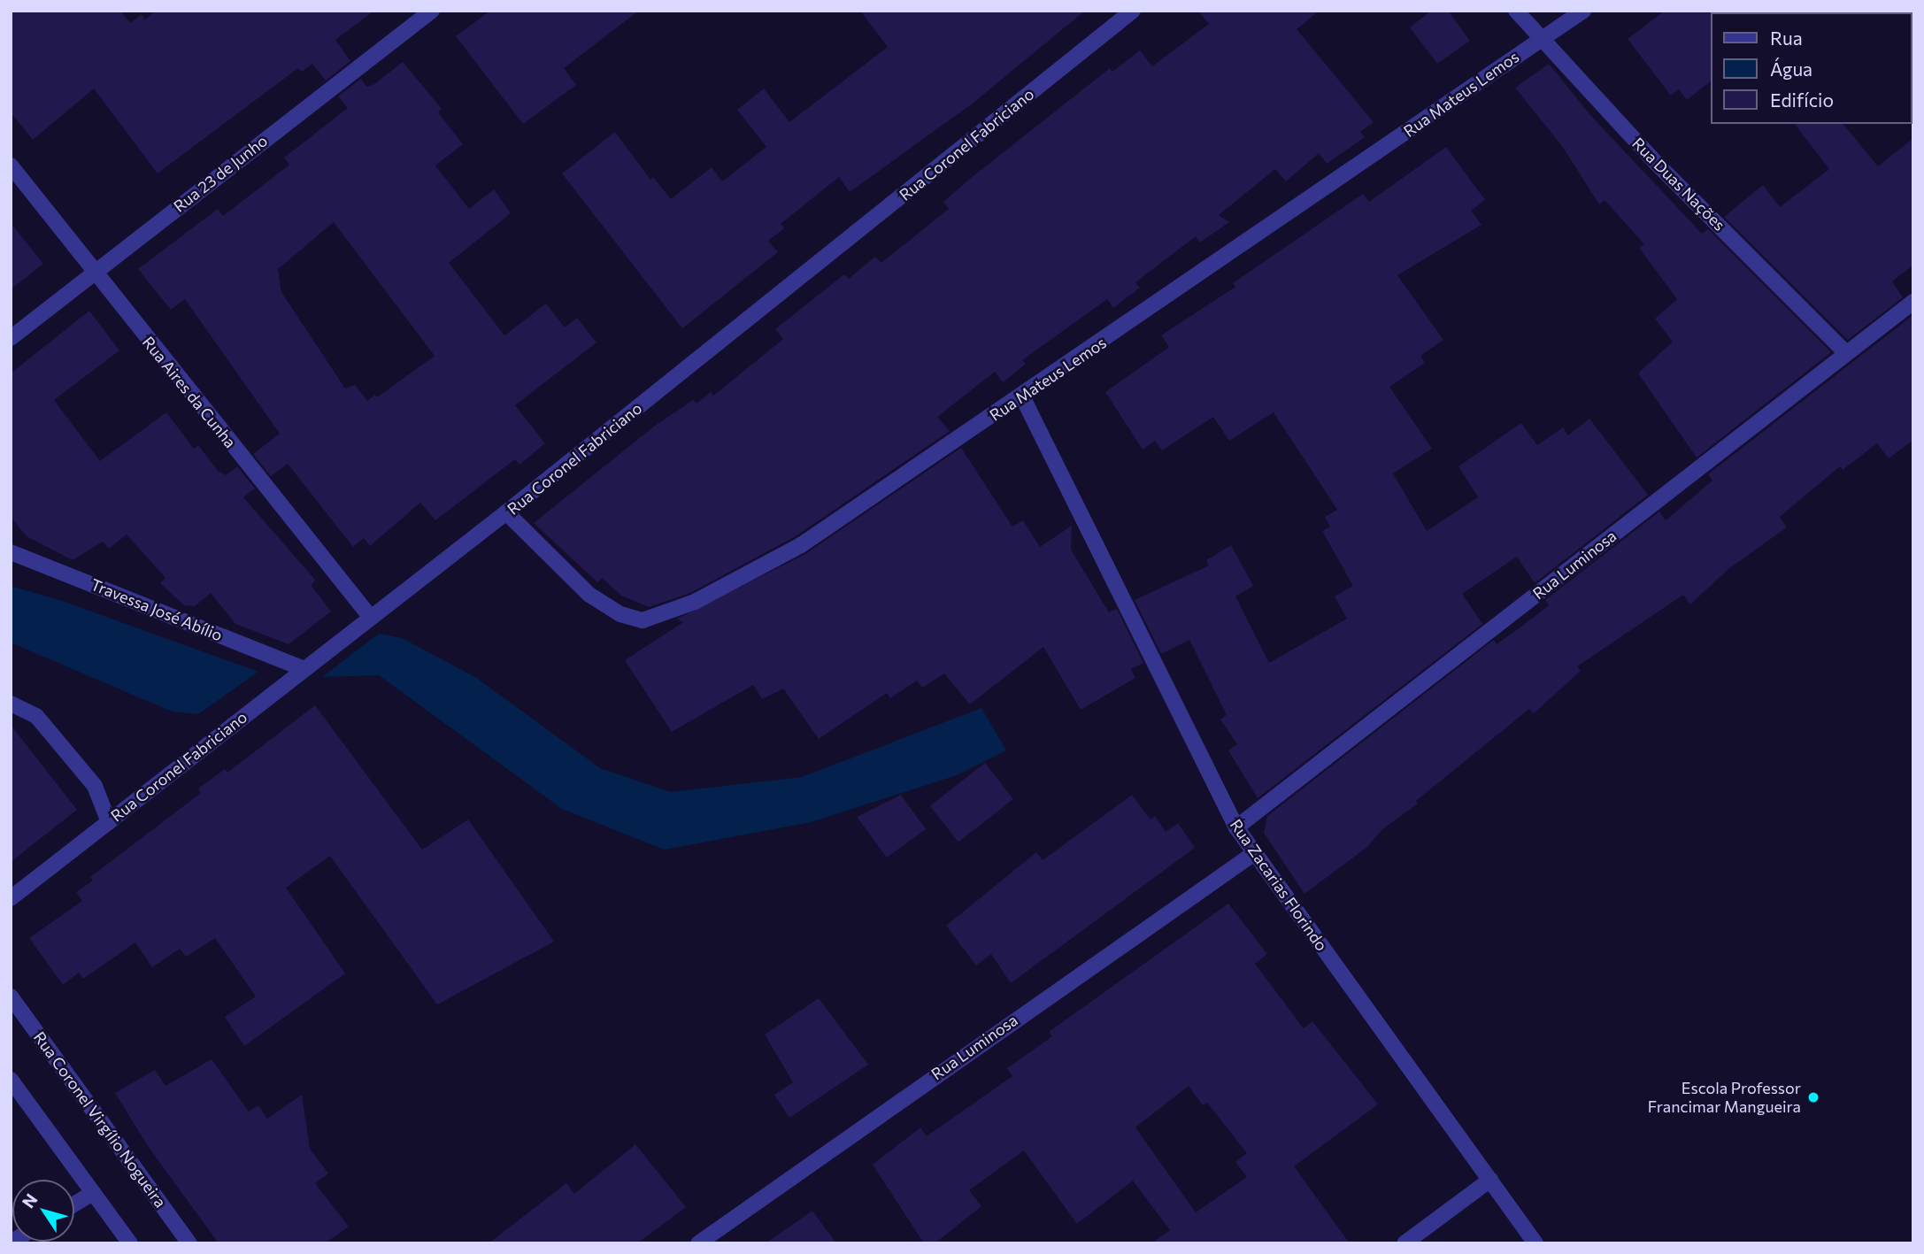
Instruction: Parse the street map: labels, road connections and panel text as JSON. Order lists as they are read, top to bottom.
{
  "streets": {
    "street": [
      "Rua Mateus Lemos",
      "Rua Coronel Fabriciano",
      "Rua 23 de Junho",
      "Rua Duas Nações",
      "Rua Aires da Cunha",
      "Rua Luminosa",
      "Travessa José Abílio",
      "Rua Zacarias Florindo",
      "Rua Coronel Virgílio Nogueira"
    ]
  },
  "crossings": [
    ["Rua Mateus Lemos", "Rua Coronel Fabriciano"],
    ["Rua Mateus Lemos", "Rua Duas Nações"],
    ["Rua Mateus Lemos", "Rua Zacarias Florindo"],
    ["Rua Coronel Fabriciano", "Rua Aires da Cunha"],
    ["Rua Coronel Fabriciano", "Travessa José Abílio"],
    ["Rua 23 de Junho", "Rua Aires da Cunha"],
    ["Rua Duas Nações", "Rua Luminosa"],
    ["Rua Luminosa", "Rua Zacarias Florindo"]
  ],
  "places": ["Escola Professor Francimar Mangueira"],
  "legend": ["Rua", "Água", "Edifício"],
  "north": "top left"
}
